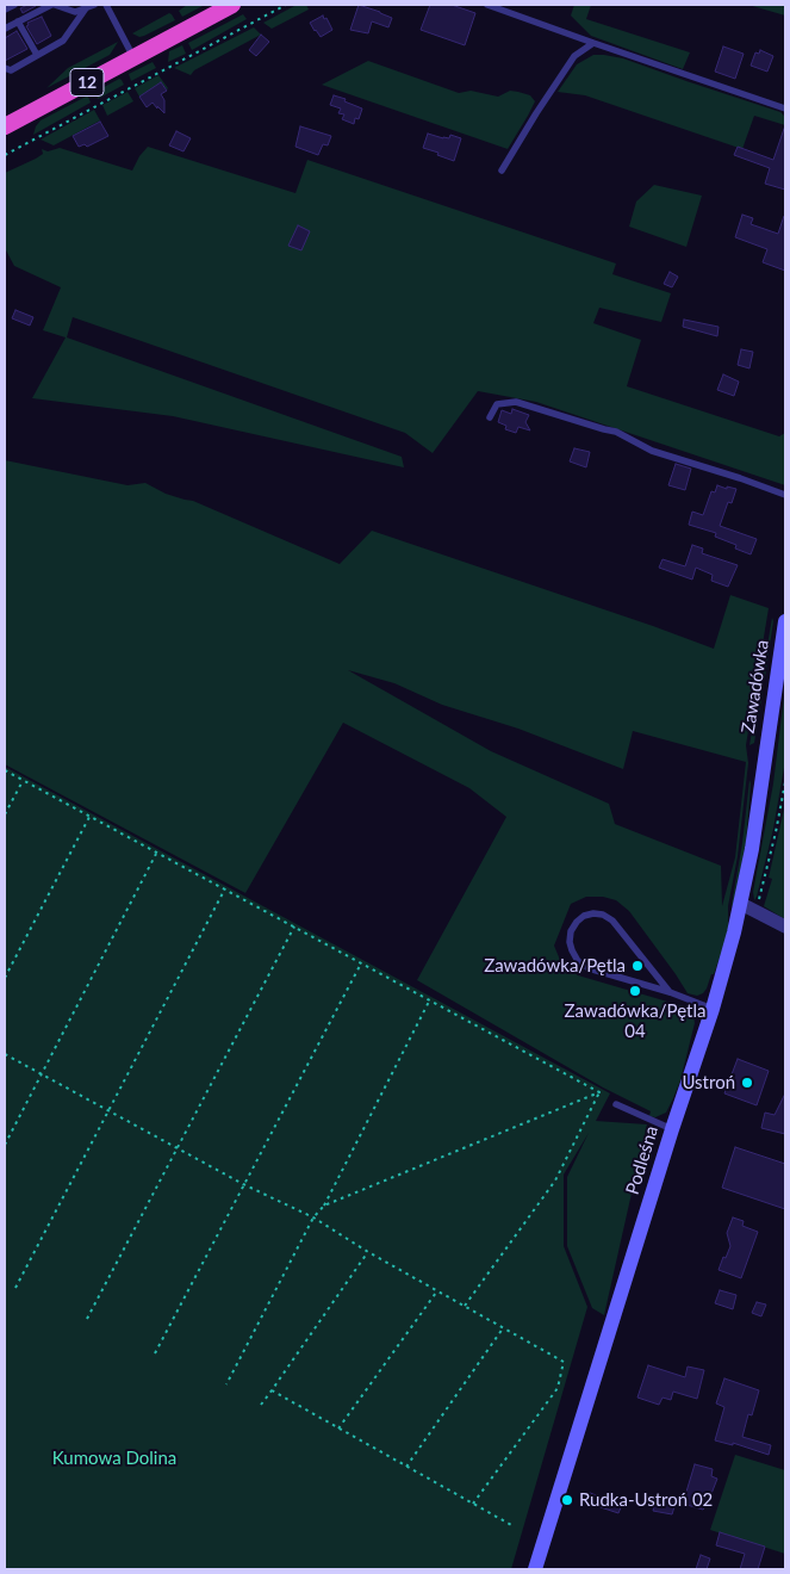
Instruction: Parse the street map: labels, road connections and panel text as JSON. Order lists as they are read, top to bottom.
{
  "streets": {
    "highway": ["12"],
    "main road": ["Zawadówka", "Podleśna"]
  },
  "crossings": [
    ["Zawadówka", "Podleśna"]
  ],
  "parks": ["Kumowa Dolina"],
  "places": [
    "Zawadówka/Pętla",
    "Zawadówka/Pętla 04",
    "Ustroń",
    "Rudka-Ustroń 02"
  ]
}
